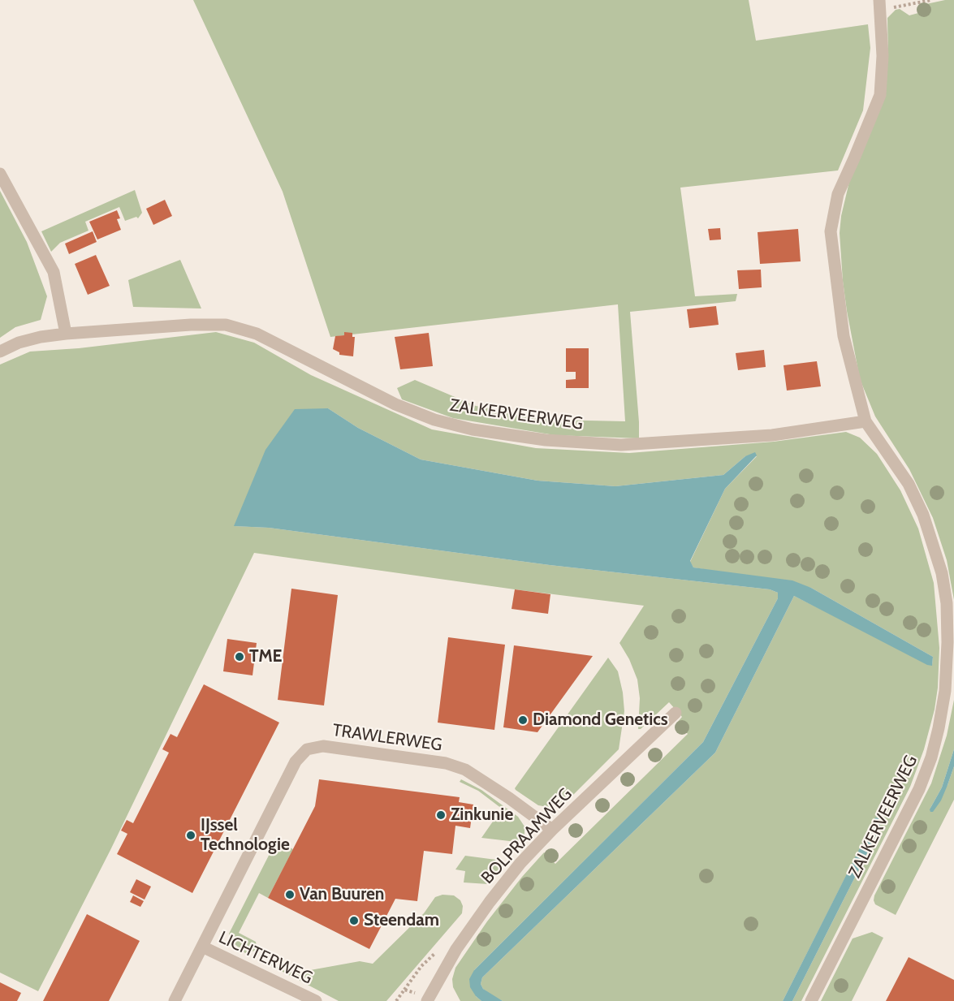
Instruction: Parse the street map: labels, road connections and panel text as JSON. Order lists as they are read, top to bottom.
{
  "streets": {
    "street": [
      "ZALKERVEERWEG",
      "TRAWLERWEG",
      "BOLPRAAMWEG",
      "LICHTERWEG"
    ]
  },
  "crossings": [
    ["TRAWLERWEG", "BOLPRAAMWEG"],
    ["TRAWLERWEG", "LICHTERWEG"]
  ],
  "places": [
    "TME",
    "Diamond Genetics",
    "Zinkunie",
    "IJssel Technologie",
    "Van Buuren",
    "Steendam"
  ]
}
